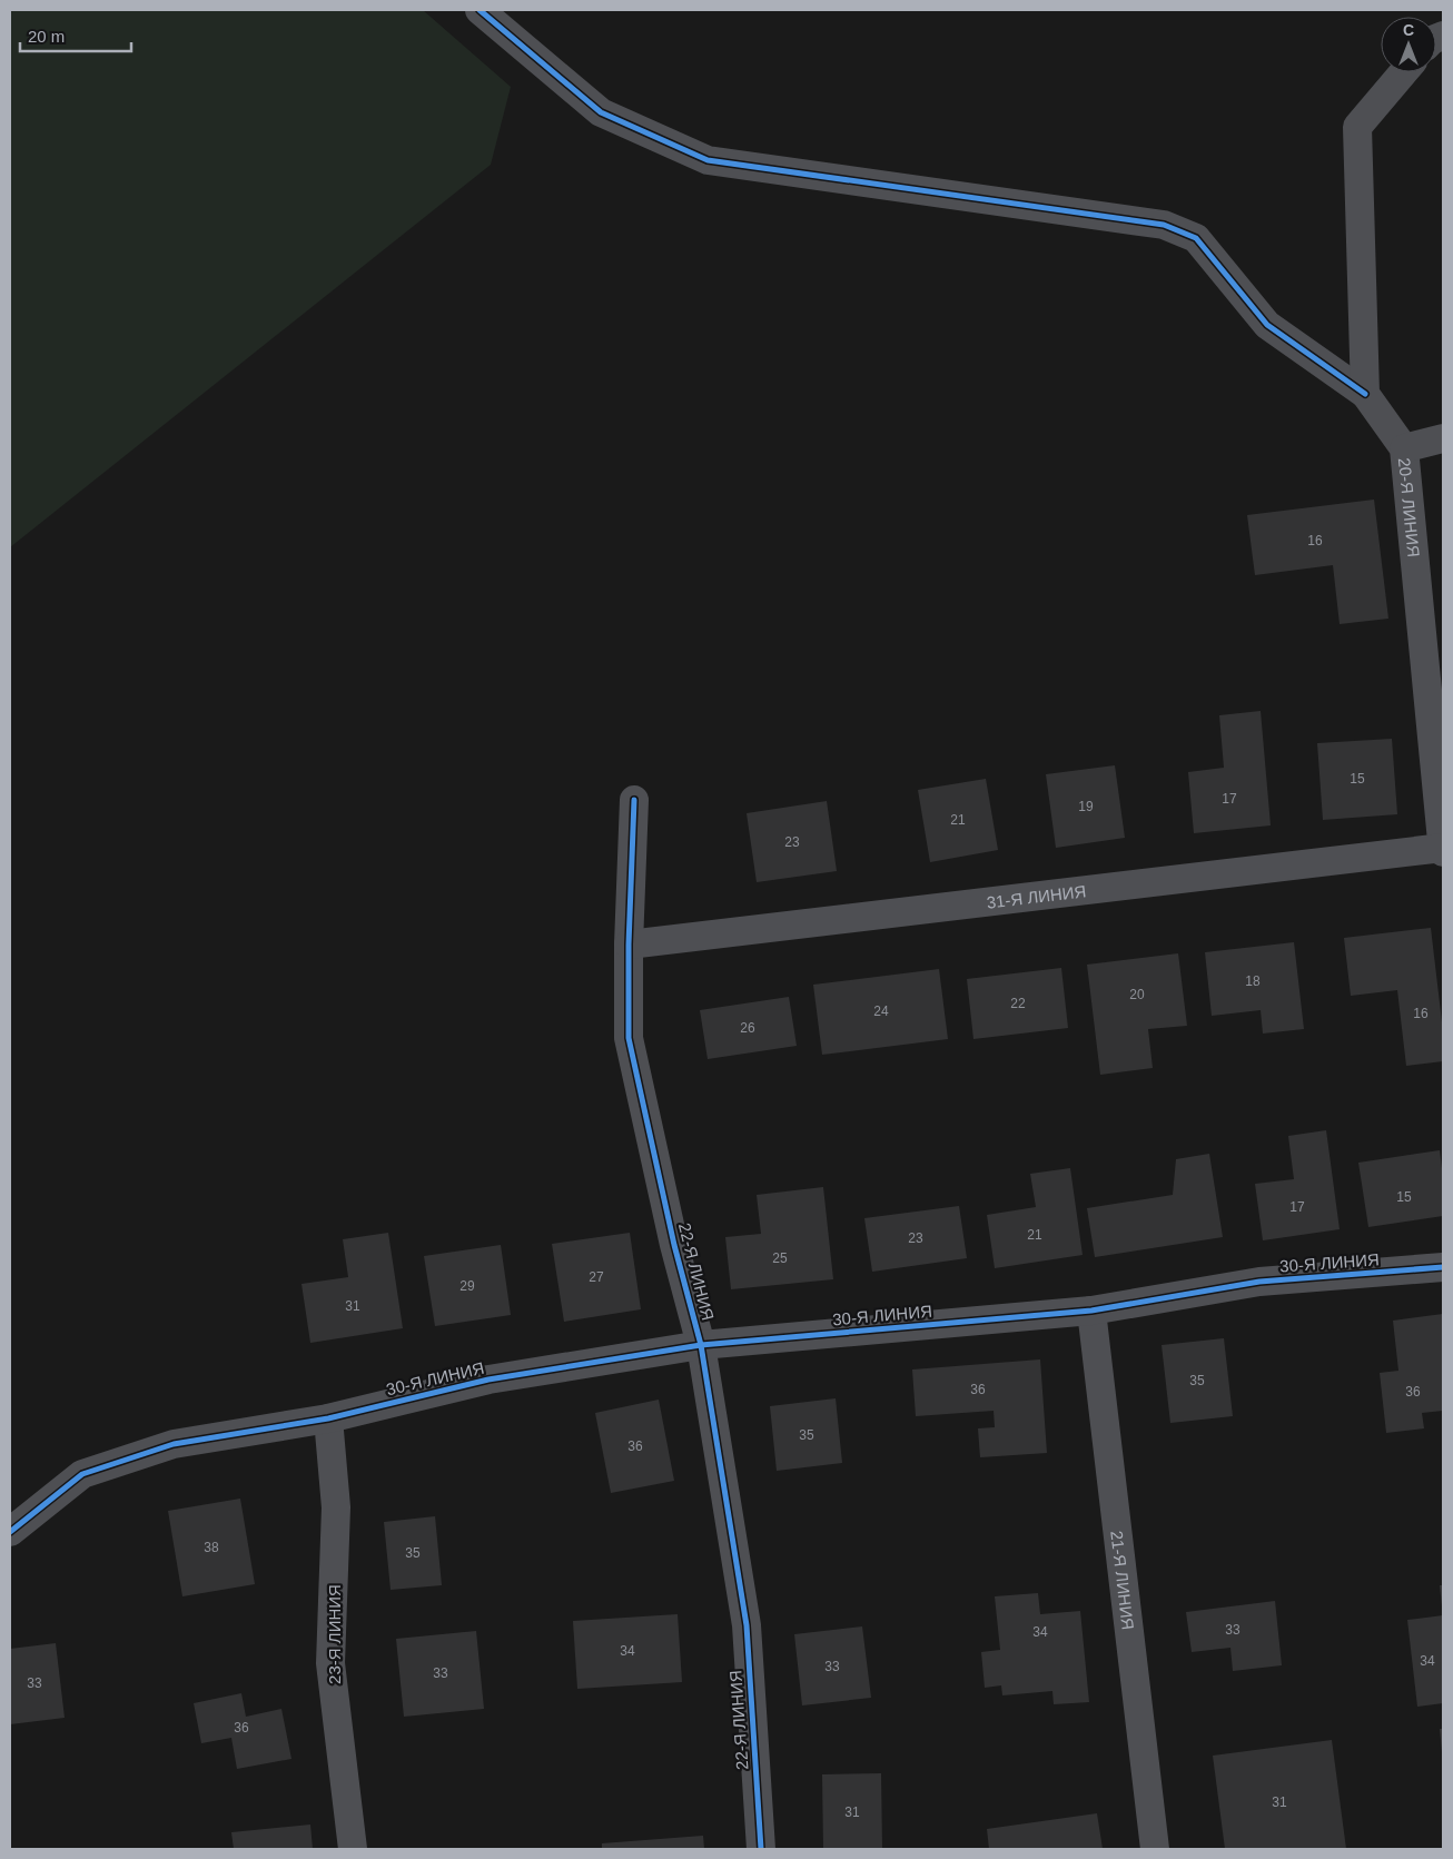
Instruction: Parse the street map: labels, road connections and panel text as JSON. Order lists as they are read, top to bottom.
{
  "streets": {
    "street": [
      "20-Я ЛИНИЯ",
      "31-Я ЛИНИЯ",
      "30-Я ЛИНИЯ",
      "22-Я ЛИНИЯ",
      "21-Я ЛИНИЯ",
      "23-Я ЛИНИЯ"
    ]
  },
  "crossings": [
    ["20-Я ЛИНИЯ", "31-Я ЛИНИЯ"],
    ["31-Я ЛИНИЯ", "22-Я ЛИНИЯ"],
    ["30-Я ЛИНИЯ", "22-Я ЛИНИЯ"],
    ["30-Я ЛИНИЯ", "21-Я ЛИНИЯ"],
    ["30-Я ЛИНИЯ", "23-Я ЛИНИЯ"]
  ],
  "house_numbers": [
    "16",
    "15",
    "17",
    "19",
    "21",
    "23",
    "18",
    "20",
    "22",
    "24",
    "16",
    "26",
    "15",
    "17",
    "21",
    "23",
    "25",
    "27",
    "29",
    "31",
    "35",
    "36",
    "36",
    "35",
    "36",
    "38",
    "35",
    "33",
    "34",
    "34",
    "34",
    "33",
    "33",
    "33",
    "36",
    "31",
    "31"
  ],
  "scale_bar": "20 m",
  "north": "top"
}
